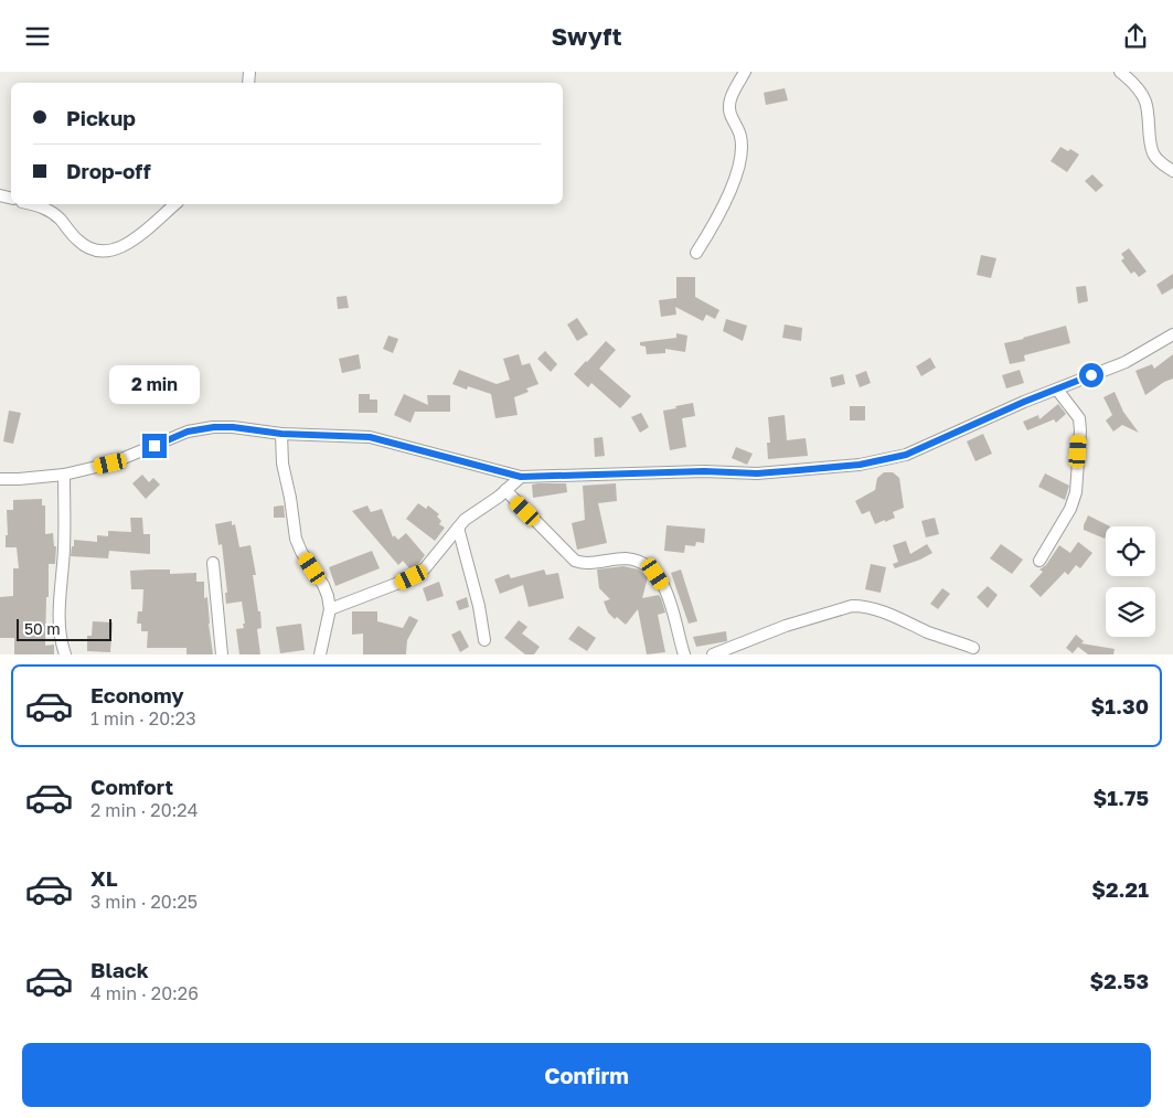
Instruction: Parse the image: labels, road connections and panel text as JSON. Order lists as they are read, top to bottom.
{
  "scale_bar": "50 m",
  "page": {
    "header": "Swyft",
    "banner": ["Pickup", "Drop-off"],
    "bubble": "2 min",
    "scale": "50 m",
    "list": [
      {
        "name": "Economy",
        "note": "1 min · 20:23",
        "value": "$1.30"
      },
      {
        "name": "Comfort",
        "note": "2 min · 20:24",
        "value": "$1.75"
      },
      {
        "name": "XL",
        "note": "3 min · 20:25",
        "value": "$2.21"
      },
      {
        "name": "Black",
        "note": "4 min · 20:26",
        "value": "$2.53"
      }
    ],
    "buttons": "Confirm"
  }
}
